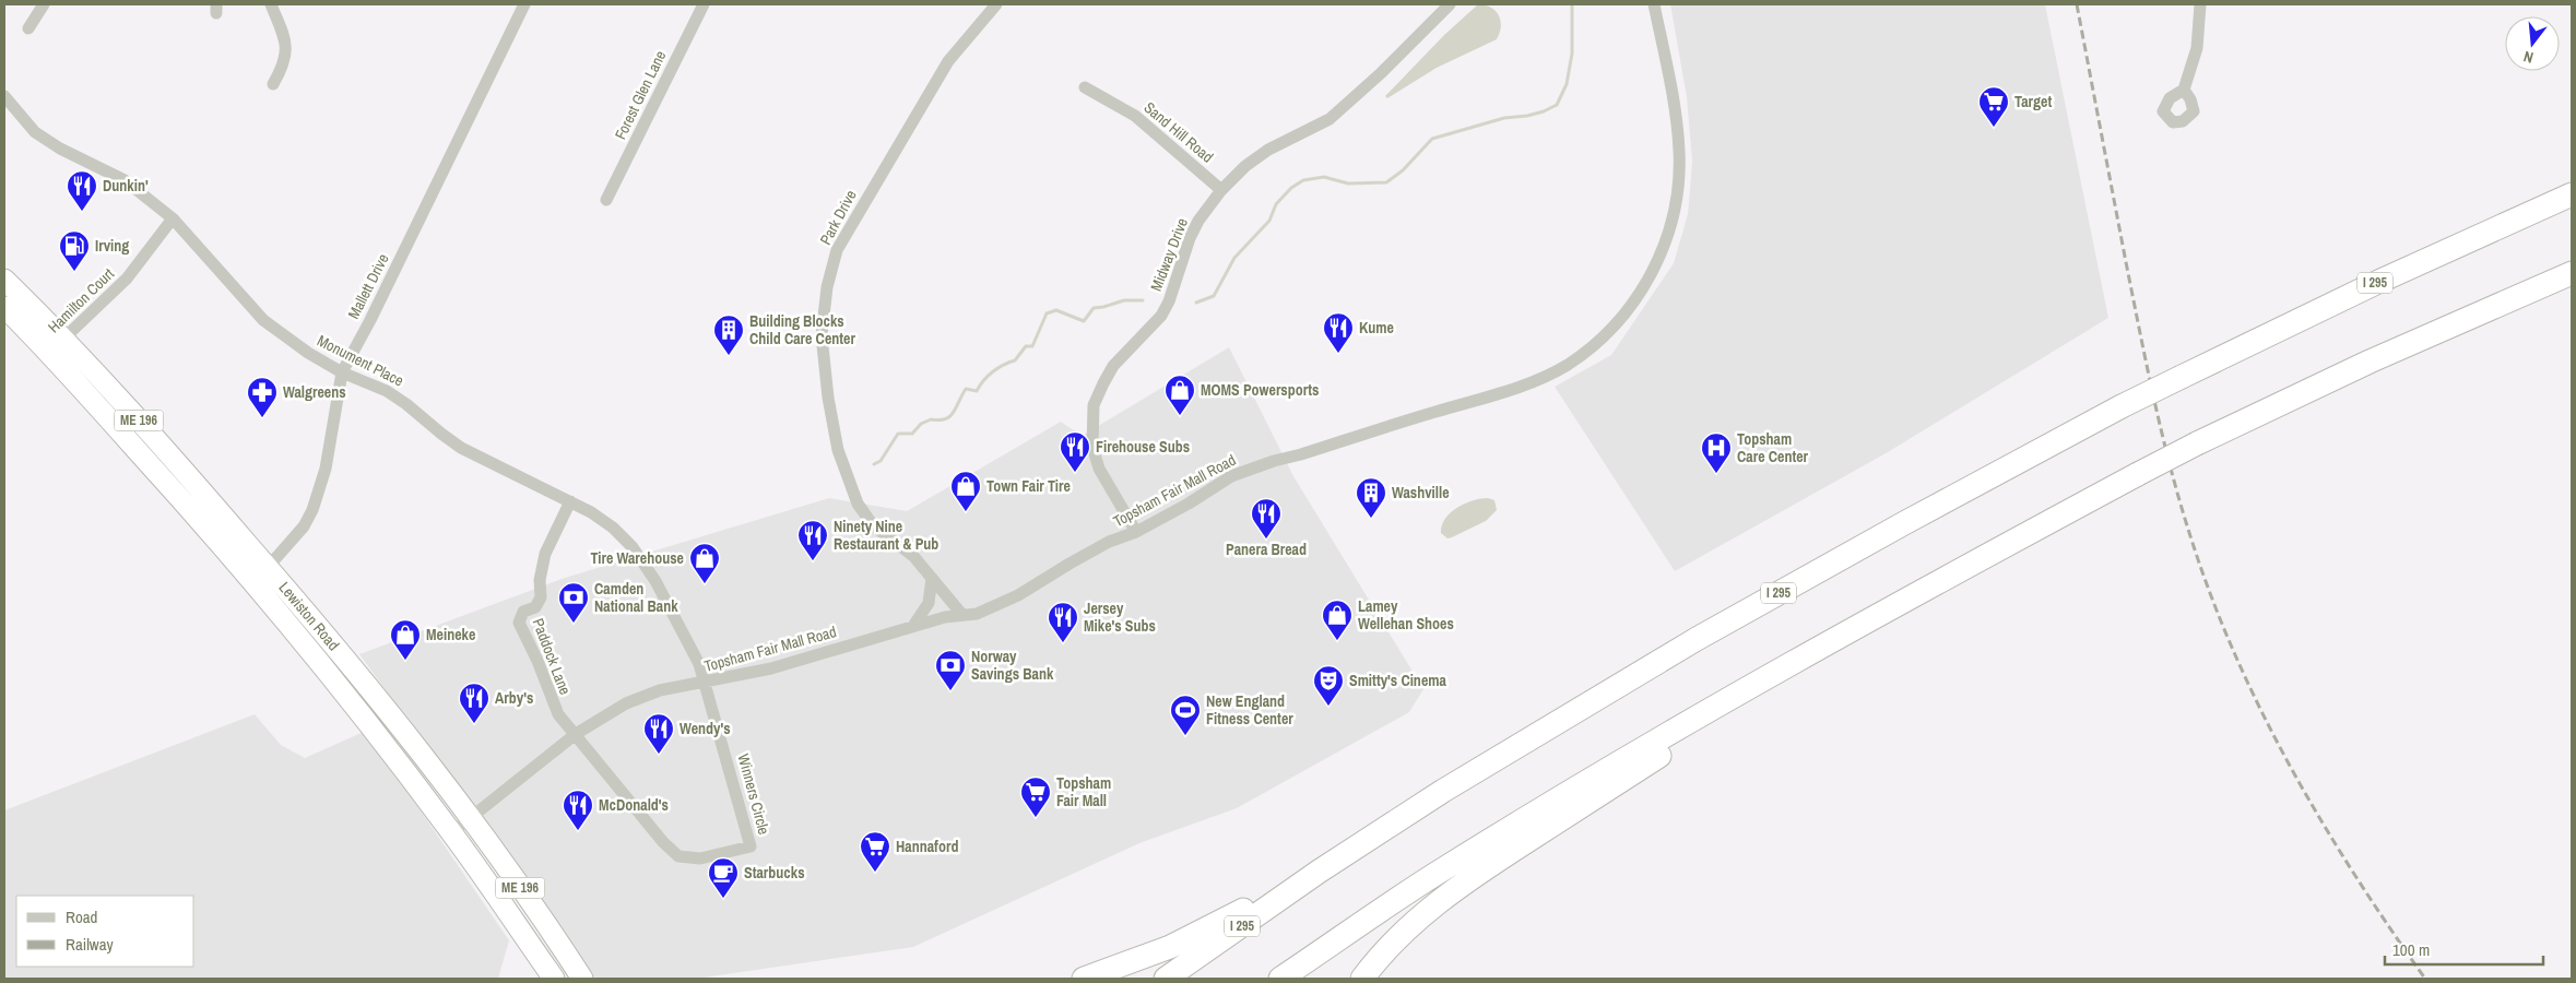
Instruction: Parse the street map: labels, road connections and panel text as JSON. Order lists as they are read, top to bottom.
{
  "streets": {
    "highway": ["I 295", "ME 196", "Lewiston Road"],
    "street": [
      "Forest Glen Lane",
      "Sand Hill Road",
      "Park Drive",
      "Midway Drive",
      "Mallett Drive",
      "Hamilton Court",
      "Monument Place",
      "Topsham Fair Mall Road",
      "Paddock Lane",
      "Winners Circle"
    ]
  },
  "crossings": [
    ["Sand Hill Road", "Midway Drive"],
    ["Park Drive", "Topsham Fair Mall Road"],
    ["Midway Drive", "Topsham Fair Mall Road"],
    ["Mallett Drive", "Monument Place"],
    ["Mallett Drive", "Lewiston Road"],
    ["Hamilton Court", "Monument Place"],
    ["Hamilton Court", "Lewiston Road"],
    ["Monument Place", "Topsham Fair Mall Road"],
    ["Monument Place", "Paddock Lane"],
    ["Monument Place", "Winners Circle"],
    ["Topsham Fair Mall Road", "Lewiston Road"],
    ["Topsham Fair Mall Road", "Paddock Lane"],
    ["Topsham Fair Mall Road", "Winners Circle"],
    ["Paddock Lane", "Winners Circle"]
  ],
  "places": {
    "supermarket": ["Target", "Topsham Fair Mall", "Hannaford"],
    "restaurant": [
      "Dunkin'",
      "Kume",
      "Firehouse Subs",
      "Panera Bread",
      "Ninety Nine Restaurant & Pub",
      "Jersey Mike's Subs",
      "Arby's",
      "Wendy's",
      "McDonald's"
    ],
    "fuel station": ["Irving"],
    "building": ["Building Blocks Child Care Center", "Washville"],
    "shop": [
      "MOMS Powersports",
      "Town Fair Tire",
      "Tire Warehouse",
      "Lamey Wellehan Shoes",
      "Meineke"
    ],
    "pharmacy": ["Walgreens"],
    "hospital": ["Topsham Care Center"],
    "bank": ["Camden National Bank", "Norway Savings Bank"],
    "theatre": ["Smitty's Cinema"],
    "sports": ["New England Fitness Center"],
    "cafe": ["Starbucks"]
  },
  "legend": ["Road", "Railway"],
  "scale_bar": "100 m",
  "north": "bottom"
}
